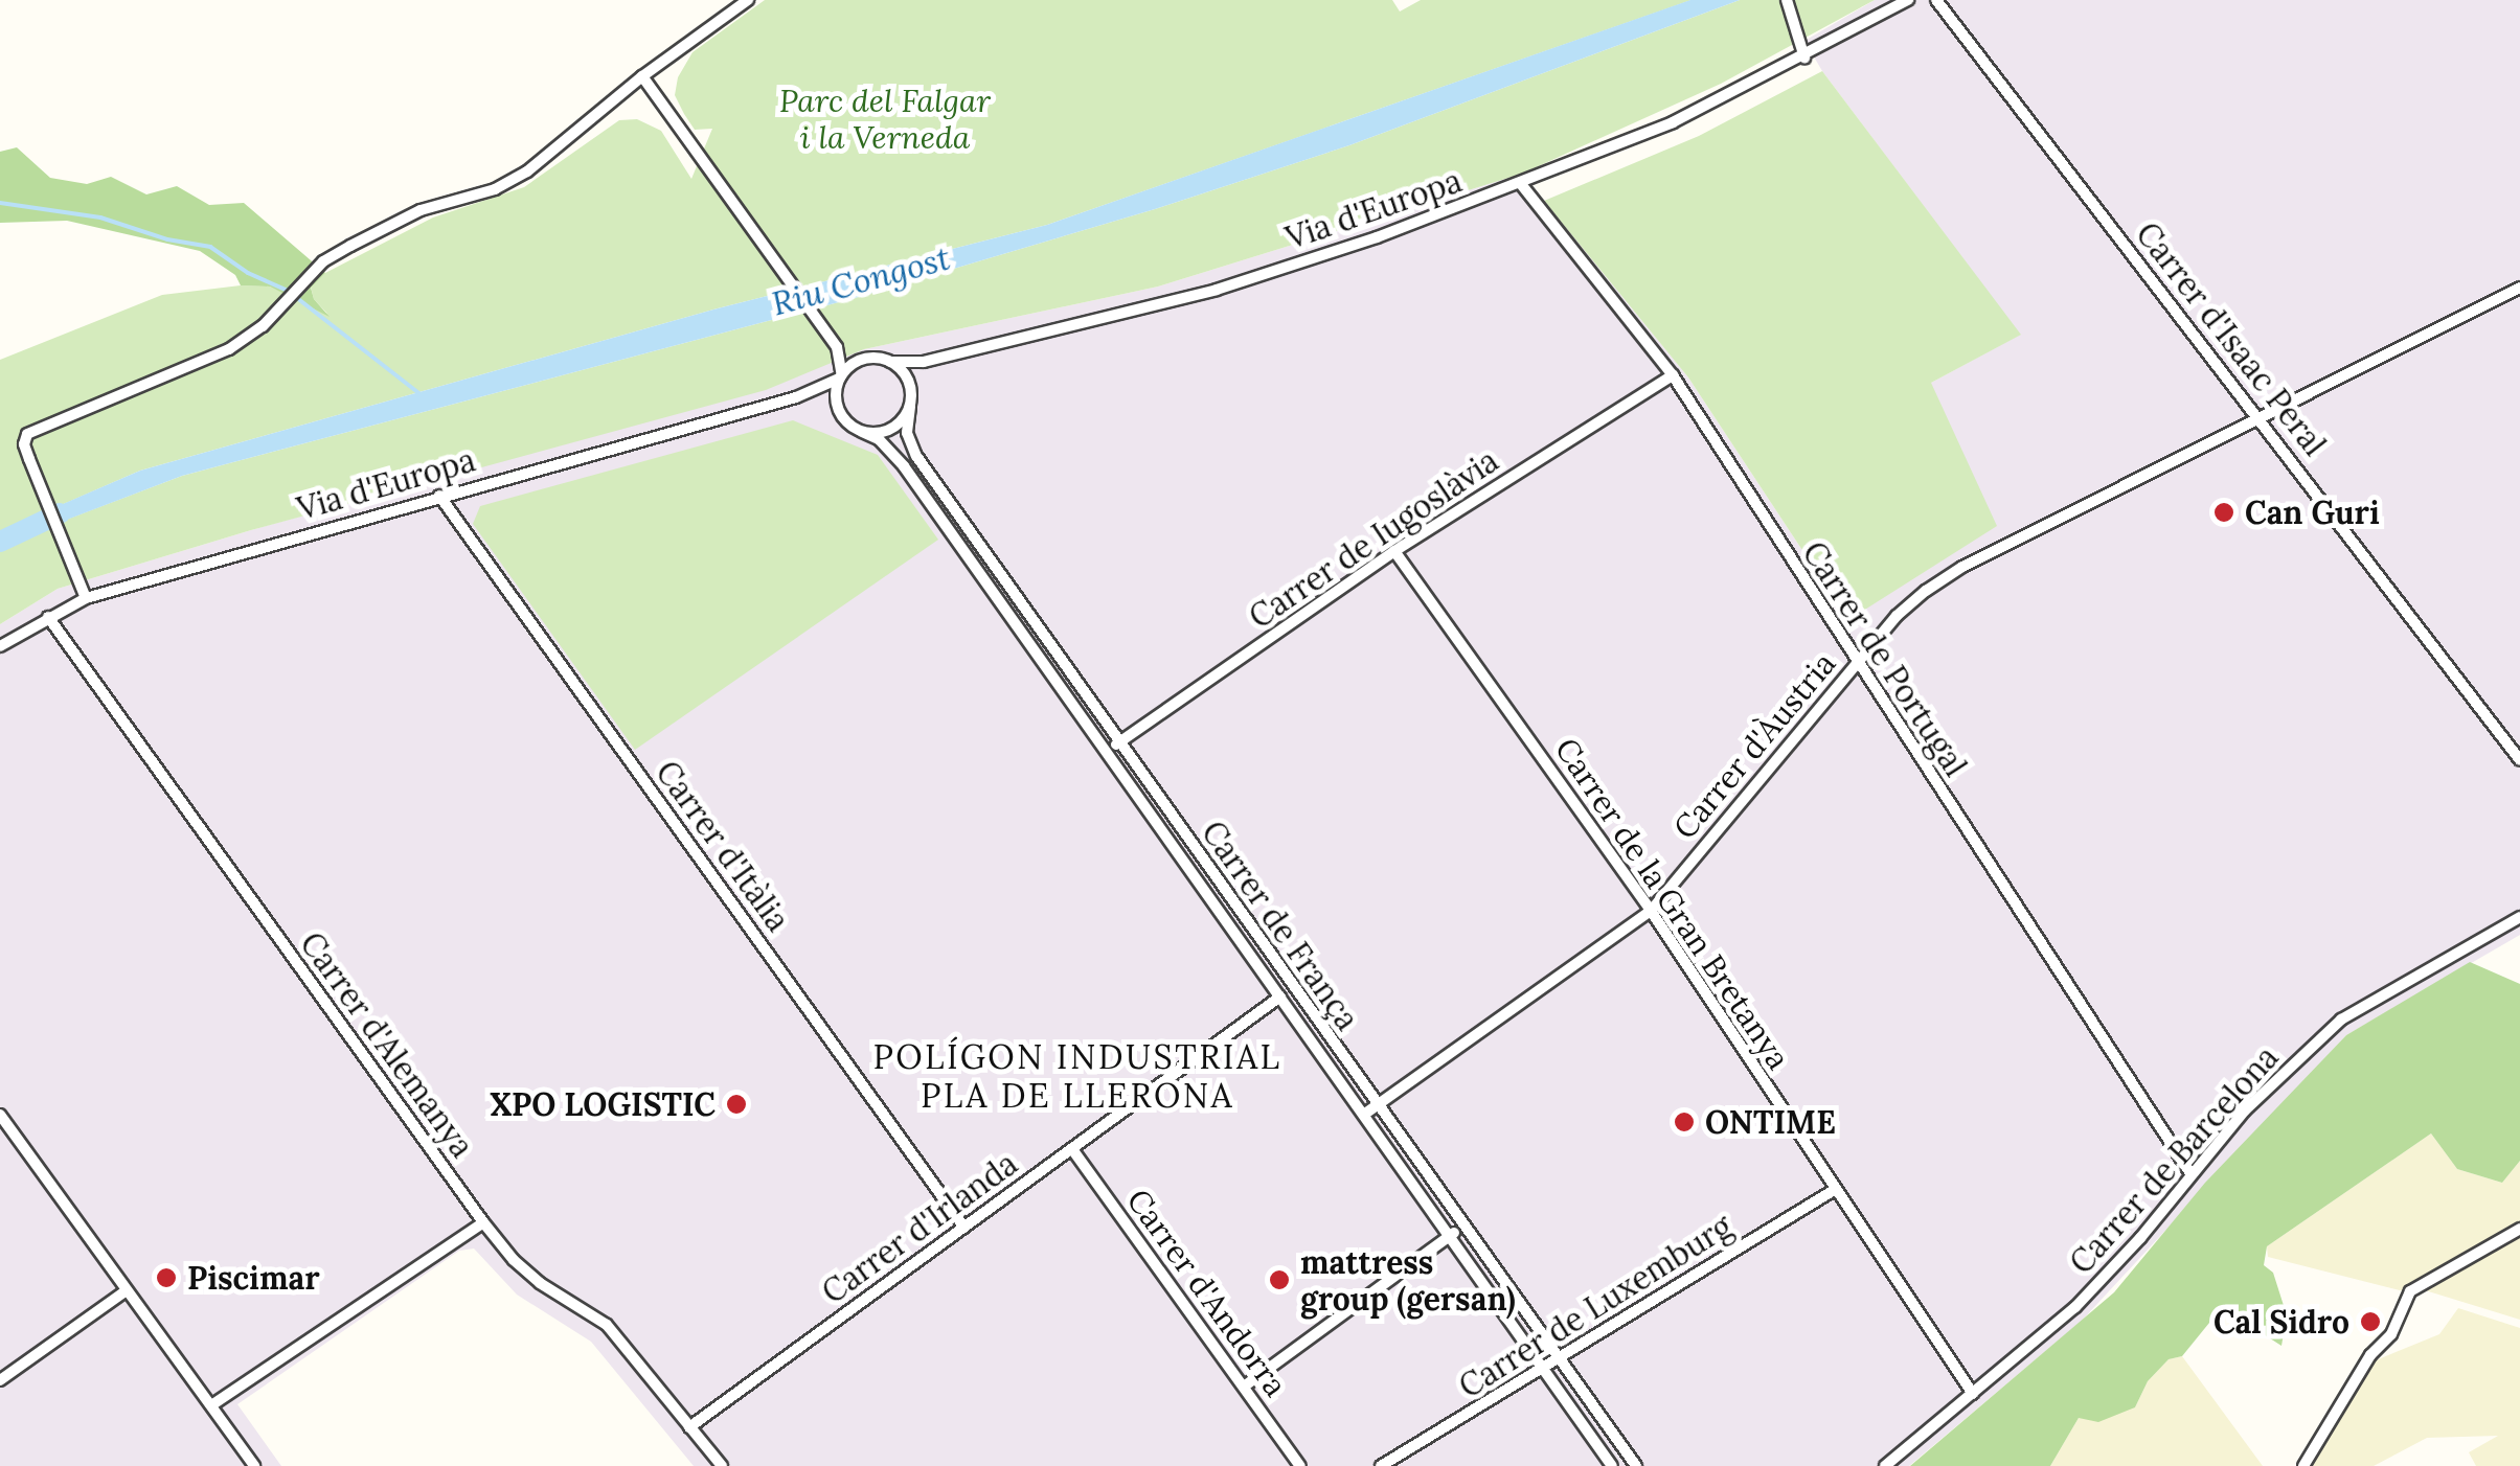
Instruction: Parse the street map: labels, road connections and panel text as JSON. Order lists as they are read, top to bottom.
{
  "streets": {
    "street": [
      "Via d'Europa",
      "Carrer d'Isaac Peral",
      "Carrer de Iugoslàvia",
      "Carrer de Portugal",
      "Carrer d'Àustria",
      "Carrer d'Itàlia",
      "Carrer de la Gran Bretanya",
      "Carrer de França",
      "Carrer d'Alemanya",
      "Carrer de Barcelona",
      "Carrer d'Irlanda",
      "Carrer d'Andorra",
      "Carrer de Luxemburg"
    ]
  },
  "crossings": [
    ["Via d'Europa", "Carrer de Portugal"],
    ["Via d'Europa", "Carrer d'Itàlia"],
    ["Via d'Europa", "Carrer de França"],
    ["Via d'Europa", "Carrer d'Alemanya"],
    ["Carrer d'Isaac Peral", "Carrer d'Àustria"],
    ["Carrer de Iugoslàvia", "Carrer de Portugal"],
    ["Carrer de Iugoslàvia", "Carrer de la Gran Bretanya"],
    ["Carrer de Iugoslàvia", "Carrer de França"],
    ["Carrer de Portugal", "Carrer d'Àustria"],
    ["Carrer de Portugal", "Carrer de Barcelona"],
    ["Carrer d'Àustria", "Carrer de la Gran Bretanya"],
    ["Carrer d'Àustria", "Carrer de França"],
    ["Carrer d'Itàlia", "Carrer d'Irlanda"],
    ["Carrer de la Gran Bretanya", "Carrer de Barcelona"],
    ["Carrer de la Gran Bretanya", "Carrer de Luxemburg"],
    ["Carrer de França", "Carrer d'Irlanda"],
    ["Carrer de França", "Carrer de Luxemburg"],
    ["Carrer d'Alemanya", "Carrer d'Irlanda"],
    ["Carrer d'Irlanda", "Carrer d'Andorra"]
  ],
  "districts": ["POLÍGON INDUSTRIAL PLA DE LLERONA"],
  "water": ["Riu Congost"],
  "parks": ["Parc del Falgar i la Verneda"],
  "places": [
    "Can Guri",
    "XPO LOGISTIC",
    "ONTIME",
    "Piscimar",
    "mattress group (gersan)",
    "Cal Sidro"
  ]
}
